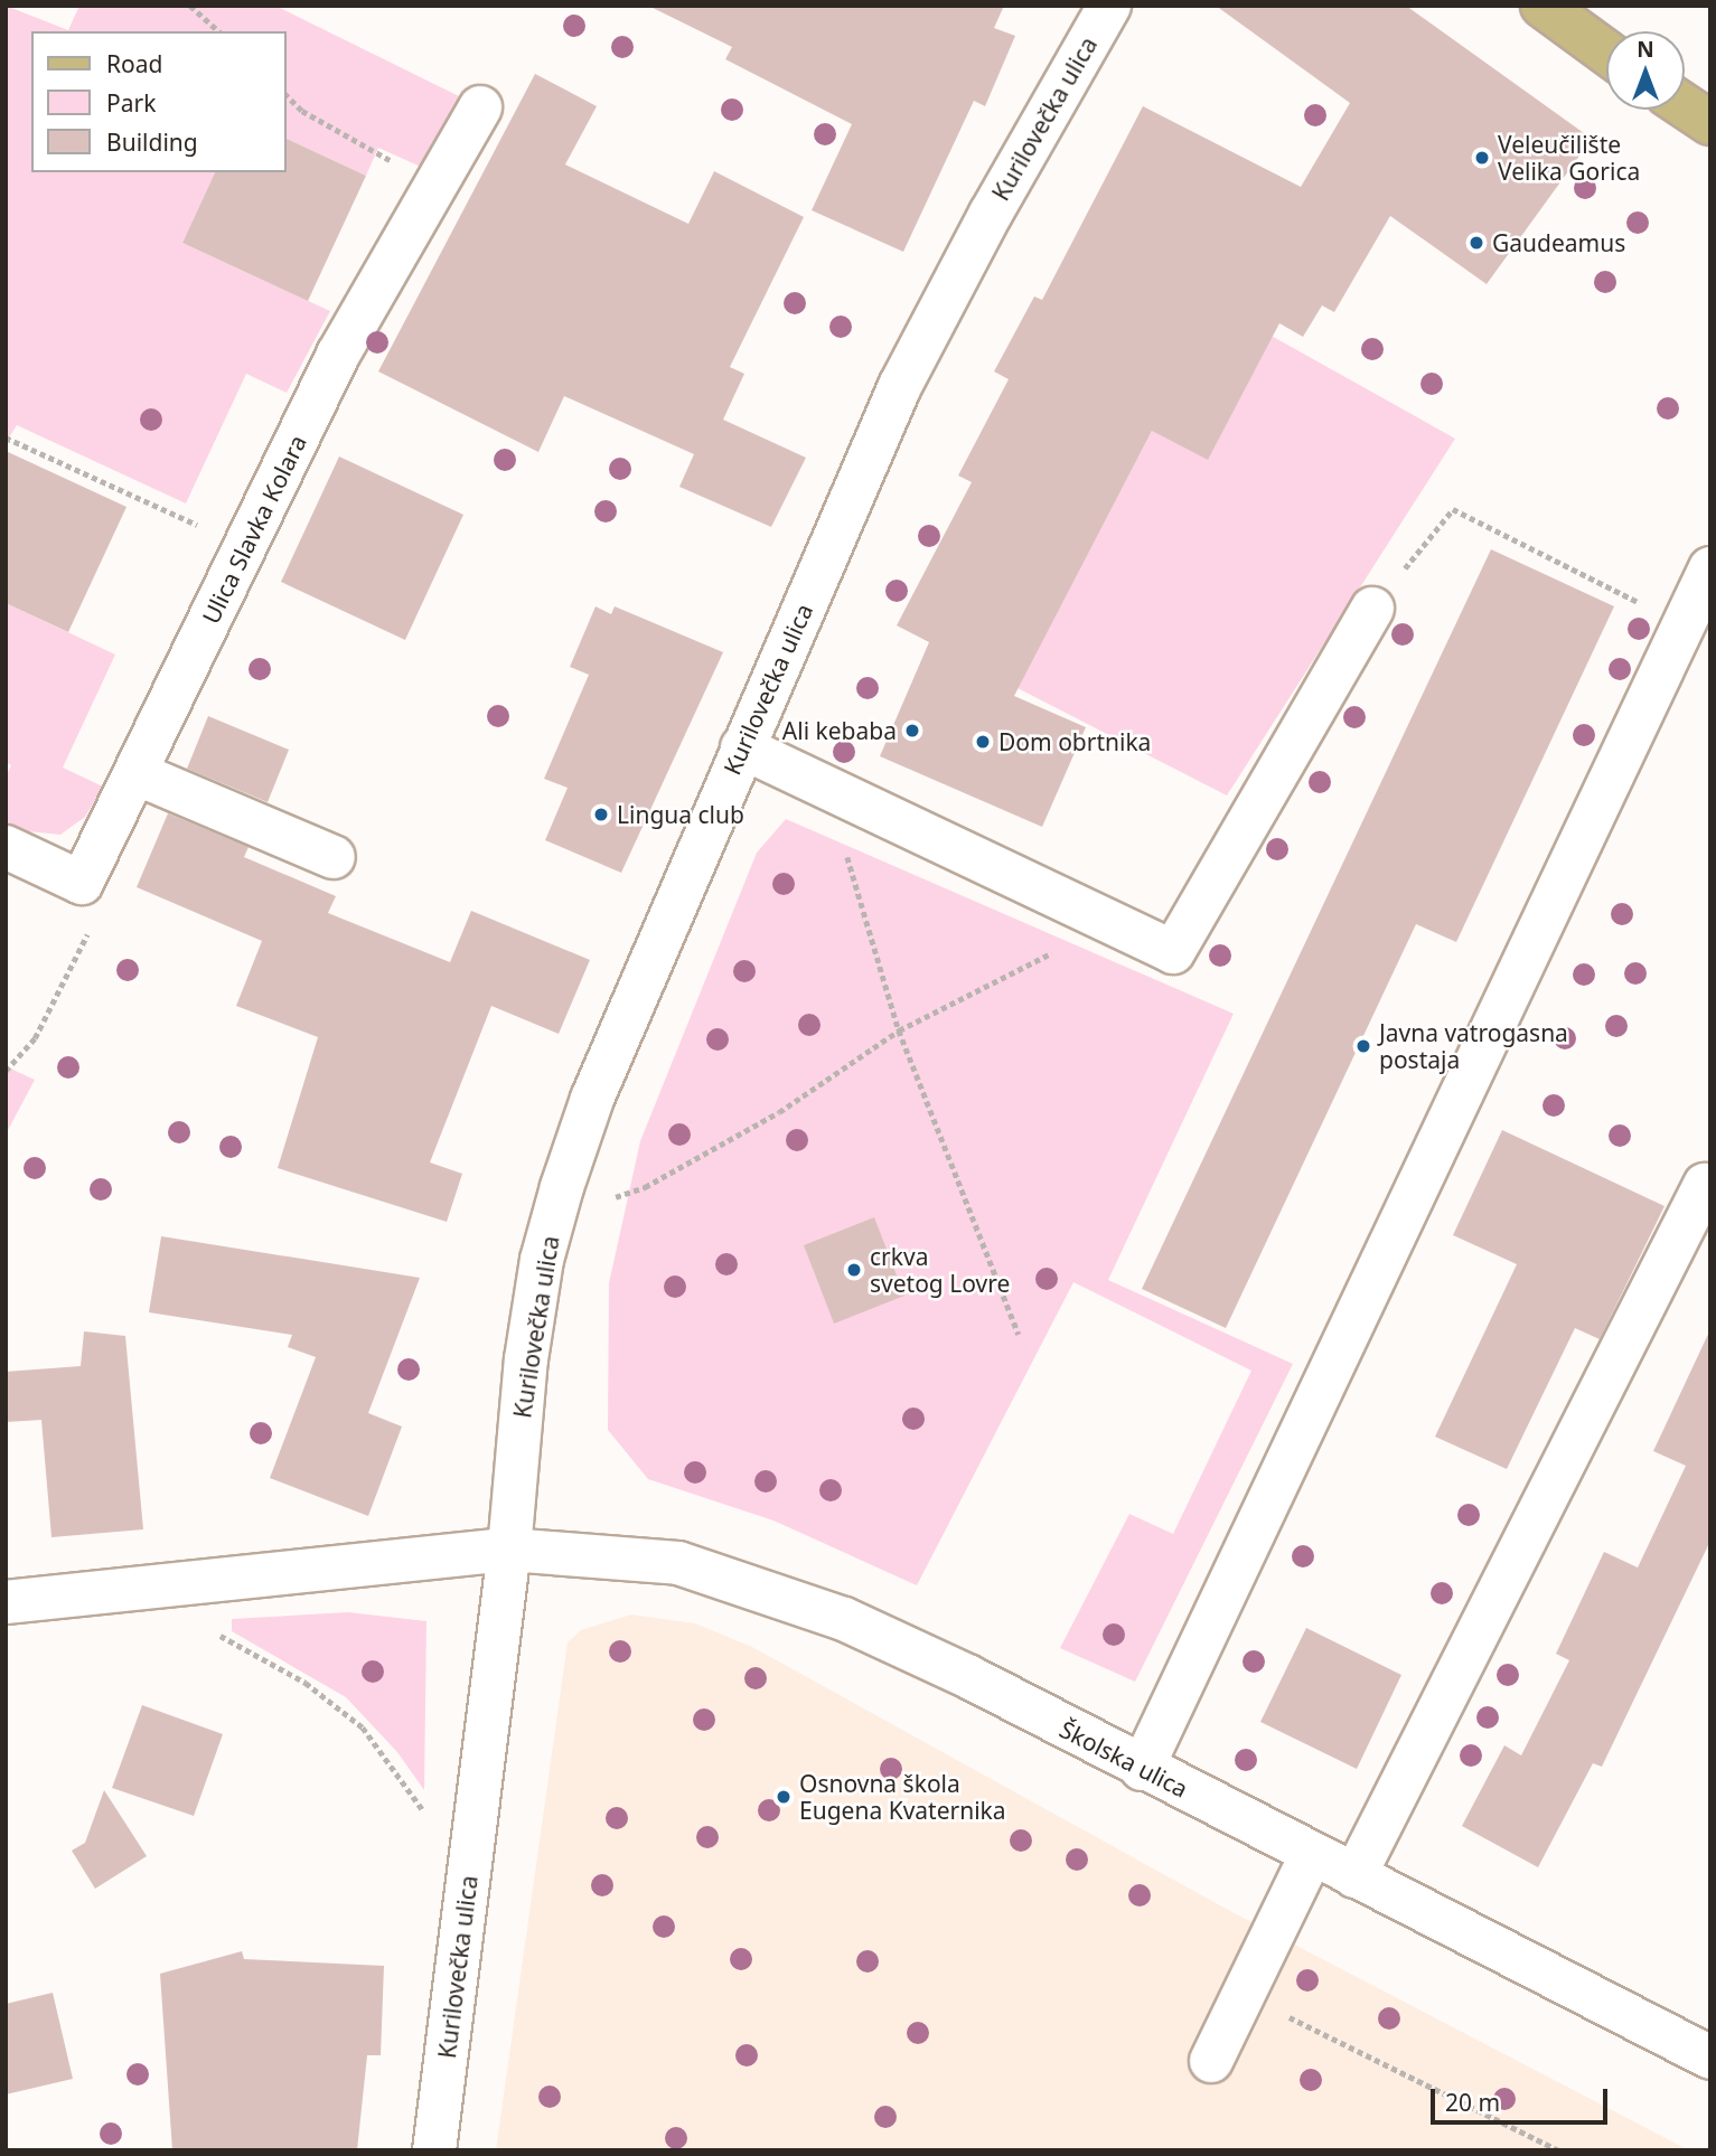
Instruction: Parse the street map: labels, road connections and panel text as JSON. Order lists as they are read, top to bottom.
{
  "streets": {
    "street": ["Kurilovečka ulica", "Ulica Slavka Kolara", "Školska ulica"]
  },
  "crossings": [
    ["Kurilovečka ulica", "Školska ulica"]
  ],
  "places": [
    "Veleučilište Velika Gorica",
    "Gaudeamus",
    "Ali kebaba",
    "Dom obrtnika",
    "Lingua club",
    "Javna vatrogasna postaja",
    "crkva svetog Lovre",
    "Osnovna škola Eugena Kvaternika"
  ],
  "legend": ["Road", "Park", "Building"],
  "scale_bar": "20 m",
  "north": "top"
}
